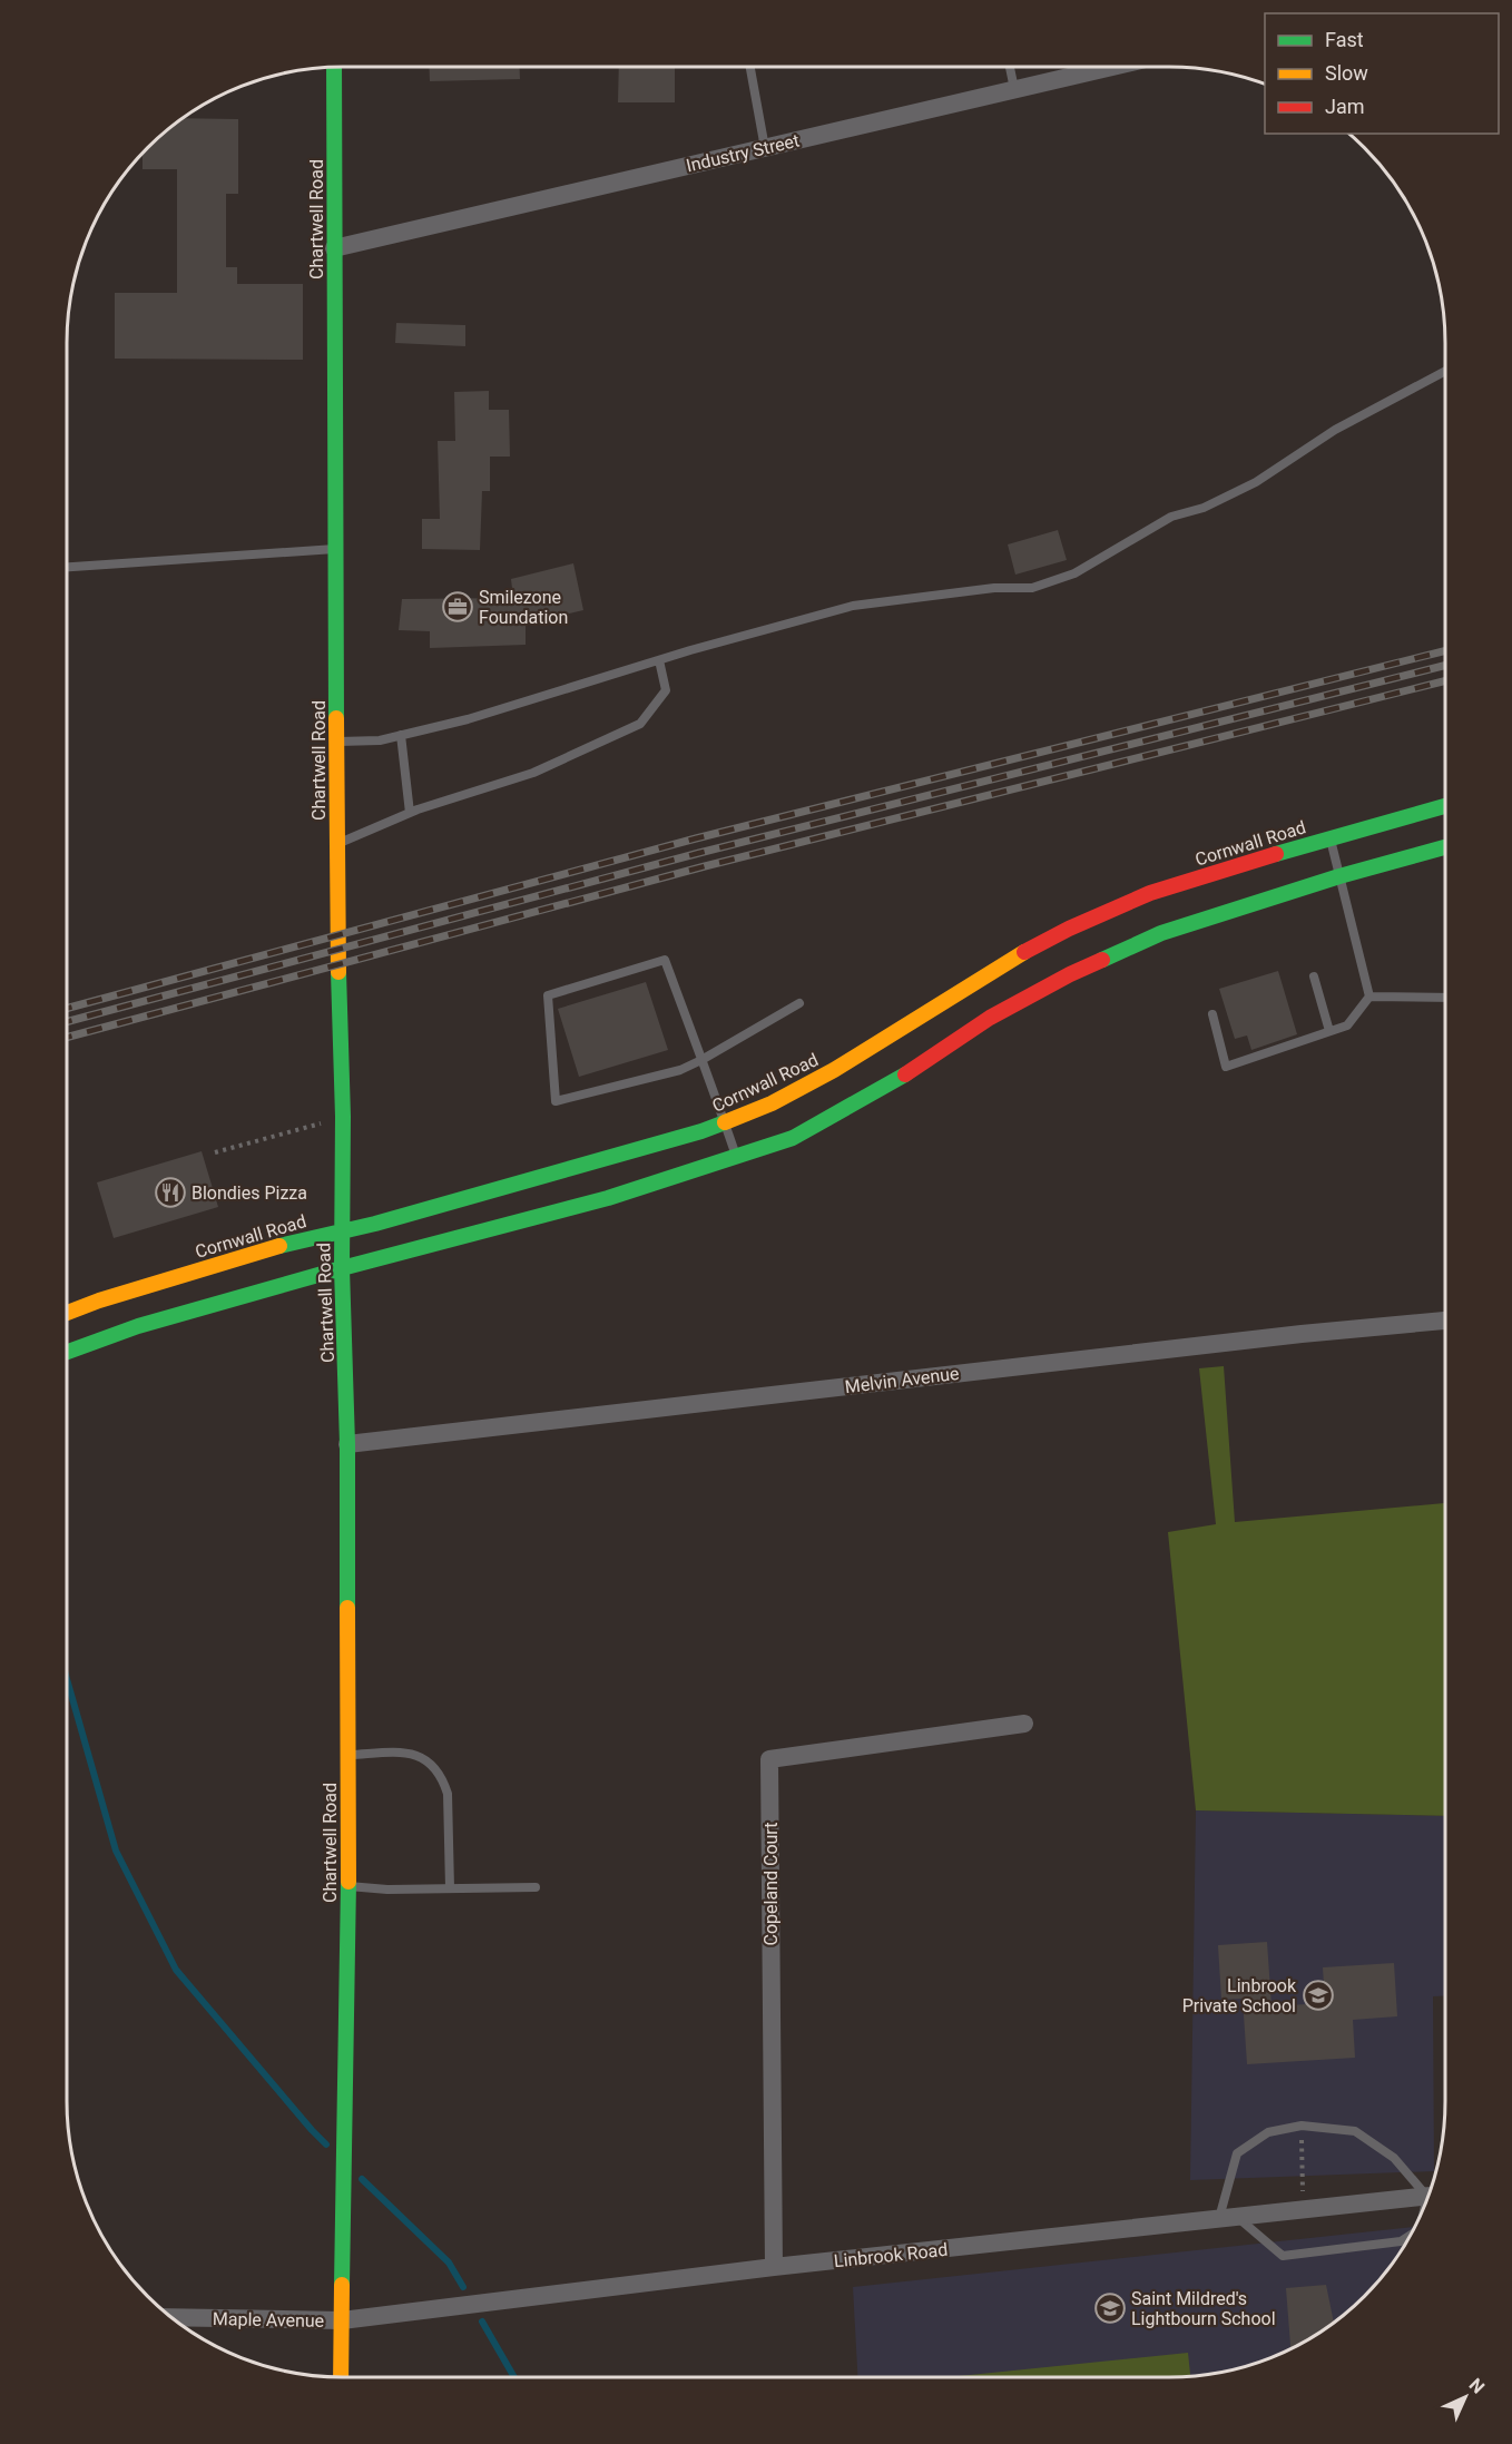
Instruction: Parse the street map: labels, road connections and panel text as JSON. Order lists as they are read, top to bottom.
{
  "streets": {
    "main road": ["Chartwell Road", "Cornwall Road"],
    "street": [
      "Industry Street",
      "Melvin Avenue",
      "Copeland Court",
      "Linbrook Road",
      "Maple Avenue"
    ]
  },
  "crossings": [
    ["Industry Street", "Chartwell Road"],
    ["Chartwell Road", "Cornwall Road"],
    ["Chartwell Road", "Melvin Avenue"],
    ["Chartwell Road", "Linbrook Road"],
    ["Chartwell Road", "Maple Avenue"],
    ["Copeland Court", "Linbrook Road"],
    ["Linbrook Road", "Maple Avenue"]
  ],
  "places": {
    "office": ["Smilezone Foundation"],
    "restaurant": ["Blondies Pizza"],
    "school or university": ["Linbrook Private School", "Saint Mildred's Lightbourn School"]
  },
  "legend": ["Fast", "Slow", "Jam"],
  "north": "top right"
}
